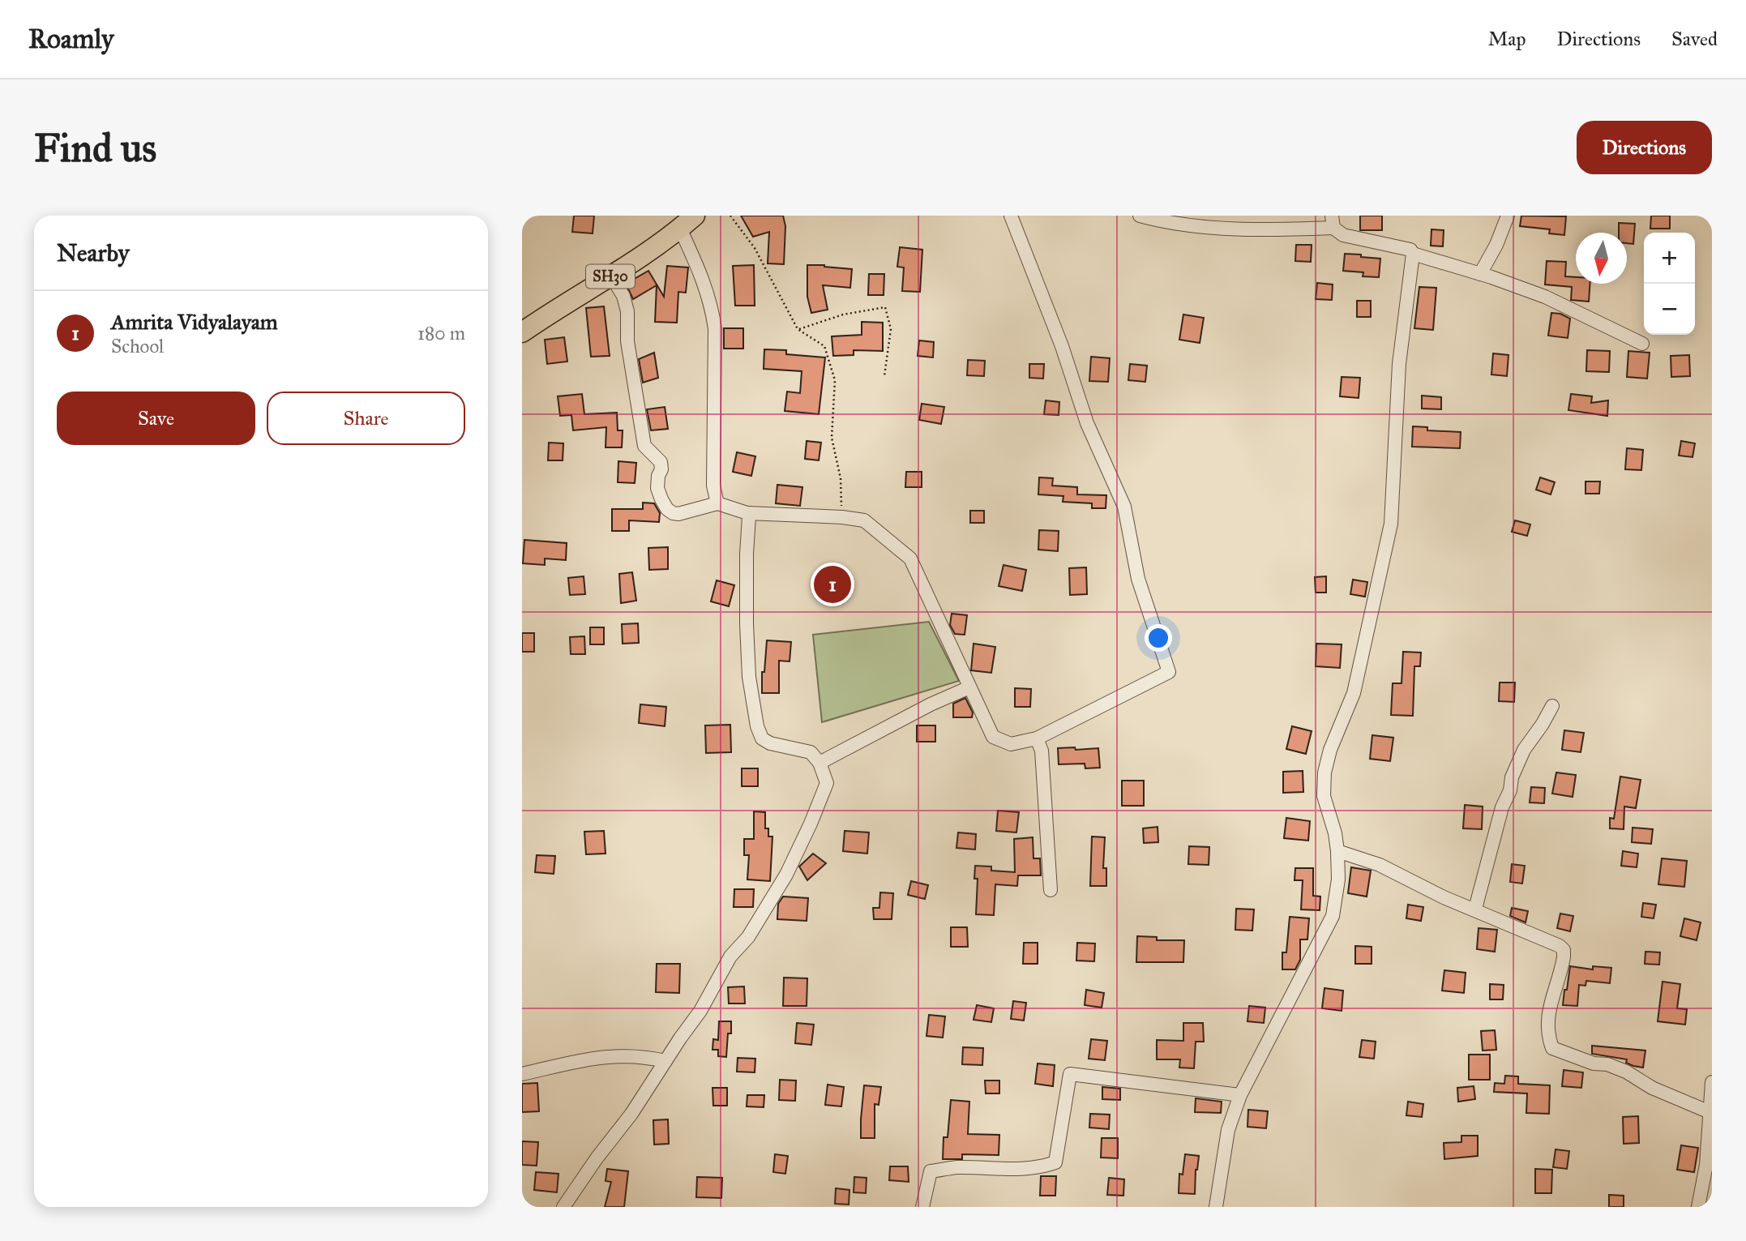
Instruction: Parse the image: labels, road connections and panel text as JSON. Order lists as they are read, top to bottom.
{
  "streets": {
    "main road": ["SH30"]
  },
  "north": "bottom",
  "page": {
    "header": "Roamly",
    "nav": ["Map", "Directions", "Saved"],
    "buttons": [
      "Directions",
      ["Save", "Share"]
    ],
    "title": "Find us",
    "heading": "Nearby",
    "map_buttons": ["+", "−"],
    "list": [
      {
        "mark": "1",
        "name": "Amrita Vidyalayam",
        "note": "School",
        "value": "180 m"
      }
    ],
    "pins": "1"
  }
}
